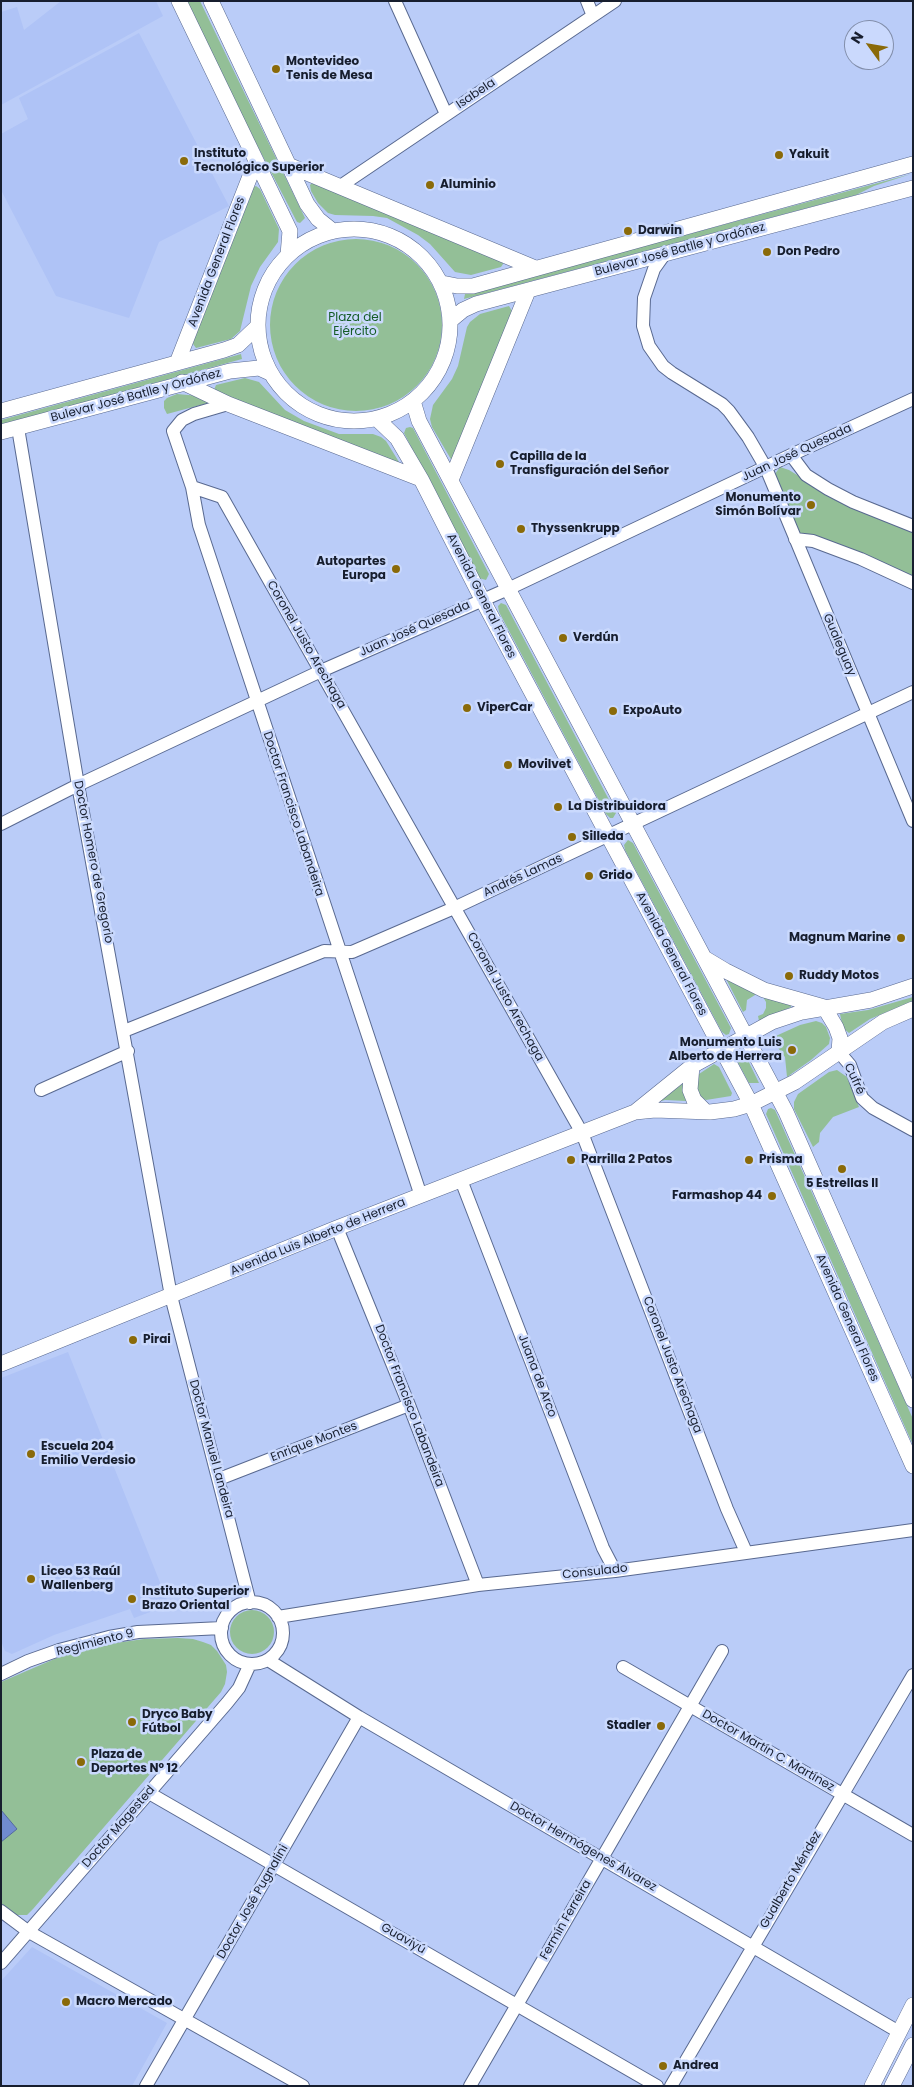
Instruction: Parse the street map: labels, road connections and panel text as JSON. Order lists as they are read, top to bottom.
{
  "streets": {
    "main road": [
      "Bulevar José Batlle y Ordóñez",
      "Avenida General Flores",
      "Cufré",
      "Avenida Luis Alberto de Herrera"
    ],
    "street": [
      "Isabela",
      "Juan José Quesada",
      "Coronel Justo Arechaga",
      "Gualeguay",
      "Doctor Francisco Labandeira",
      "Doctor Homero de Gregorio",
      "Andrés Lamas",
      "Juana de Arco",
      "Enrique Montes",
      "Doctor Manuel Landeira",
      "Consulado",
      "Regimiento 9",
      "Doctor Martín C. Martínez",
      "Doctor Magested",
      "Doctor Hermógenes Álvarez",
      "Gualberto Méndez",
      "Doctor José Pugnalini",
      "Fermín Ferreira",
      "Guaviyú"
    ]
  },
  "crossings": [
    ["Bulevar José Batlle y Ordóñez", "Avenida General Flores"],
    ["Bulevar José Batlle y Ordóñez", "Gualeguay"],
    ["Bulevar José Batlle y Ordóñez", "Doctor Homero de Gregorio"],
    ["Avenida General Flores", "Juan José Quesada"],
    ["Avenida General Flores", "Andrés Lamas"],
    ["Avenida General Flores", "Avenida Luis Alberto de Herrera"],
    ["Juan José Quesada", "Coronel Justo Arechaga"],
    ["Juan José Quesada", "Gualeguay"],
    ["Juan José Quesada", "Doctor Francisco Labandeira"],
    ["Juan José Quesada", "Doctor Homero de Gregorio"],
    ["Coronel Justo Arechaga", "Doctor Francisco Labandeira"],
    ["Coronel Justo Arechaga", "Andrés Lamas"],
    ["Coronel Justo Arechaga", "Avenida Luis Alberto de Herrera"],
    ["Coronel Justo Arechaga", "Consulado"],
    ["Gualeguay", "Andrés Lamas"],
    ["Doctor Francisco Labandeira", "Andrés Lamas"],
    ["Doctor Francisco Labandeira", "Avenida Luis Alberto de Herrera"],
    ["Doctor Francisco Labandeira", "Enrique Montes"],
    ["Doctor Francisco Labandeira", "Consulado"],
    ["Doctor Homero de Gregorio", "Andrés Lamas"],
    ["Doctor Homero de Gregorio", "Avenida Luis Alberto de Herrera"],
    ["Doctor Homero de Gregorio", "Doctor Manuel Landeira"],
    ["Cufré", "Avenida Luis Alberto de Herrera"],
    ["Avenida Luis Alberto de Herrera", "Juana de Arco"],
    ["Avenida Luis Alberto de Herrera", "Doctor Manuel Landeira"],
    ["Juana de Arco", "Consulado"],
    ["Enrique Montes", "Doctor Manuel Landeira"],
    ["Doctor Manuel Landeira", "Consulado"],
    ["Doctor Manuel Landeira", "Regimiento 9"],
    ["Doctor Manuel Landeira", "Doctor Magested"],
    ["Doctor Manuel Landeira", "Doctor Hermógenes Álvarez"],
    ["Consulado", "Regimiento 9"],
    ["Consulado", "Doctor Magested"],
    ["Consulado", "Doctor Hermógenes Álvarez"],
    ["Regimiento 9", "Doctor Magested"],
    ["Regimiento 9", "Doctor Hermógenes Álvarez"],
    ["Doctor Martín C. Martínez", "Gualberto Méndez"],
    ["Doctor Martín C. Martínez", "Fermín Ferreira"],
    ["Doctor Magested", "Doctor Hermógenes Álvarez"],
    ["Doctor Magested", "Guaviyú"],
    ["Doctor Hermógenes Álvarez", "Gualberto Méndez"],
    ["Doctor Hermógenes Álvarez", "Doctor José Pugnalini"],
    ["Doctor Hermógenes Álvarez", "Fermín Ferreira"],
    ["Doctor José Pugnalini", "Guaviyú"],
    ["Fermín Ferreira", "Guaviyú"]
  ],
  "parks": ["Plaza del Ejército"],
  "places": [
    "Montevideo Tenis de Mesa",
    "Yakuit",
    "Instituto Tecnológico Superior",
    "Aluminio",
    "Darwin",
    "Don Pedro",
    "Capilla de la Transfiguración del Señor",
    "Monumento Simón Bolívar",
    "Thyssenkrupp",
    "Autopartes Europa",
    "Verdún",
    "ViperCar",
    "ExpoAuto",
    "Movilvet",
    "La Distribuidora",
    "Silleda",
    "Grido",
    "Magnum Marine",
    "Ruddy Motos",
    "Monumento Luis Alberto de Herrera",
    "Parrilla 2 Patos",
    "Prisma",
    "5 Estrellas II",
    "Farmashop 44",
    "Pirai",
    "Escuela 204 Emilio Verdesio",
    "Liceo 53 Raúl Wallenberg",
    "Instituto Superior Brazo Oriental",
    "Dryco Baby Fútbol",
    "Stadler",
    "Plaza de Deportes Nº 12",
    "Macro Mercado",
    "Andrea"
  ],
  "north": "top left"
}
